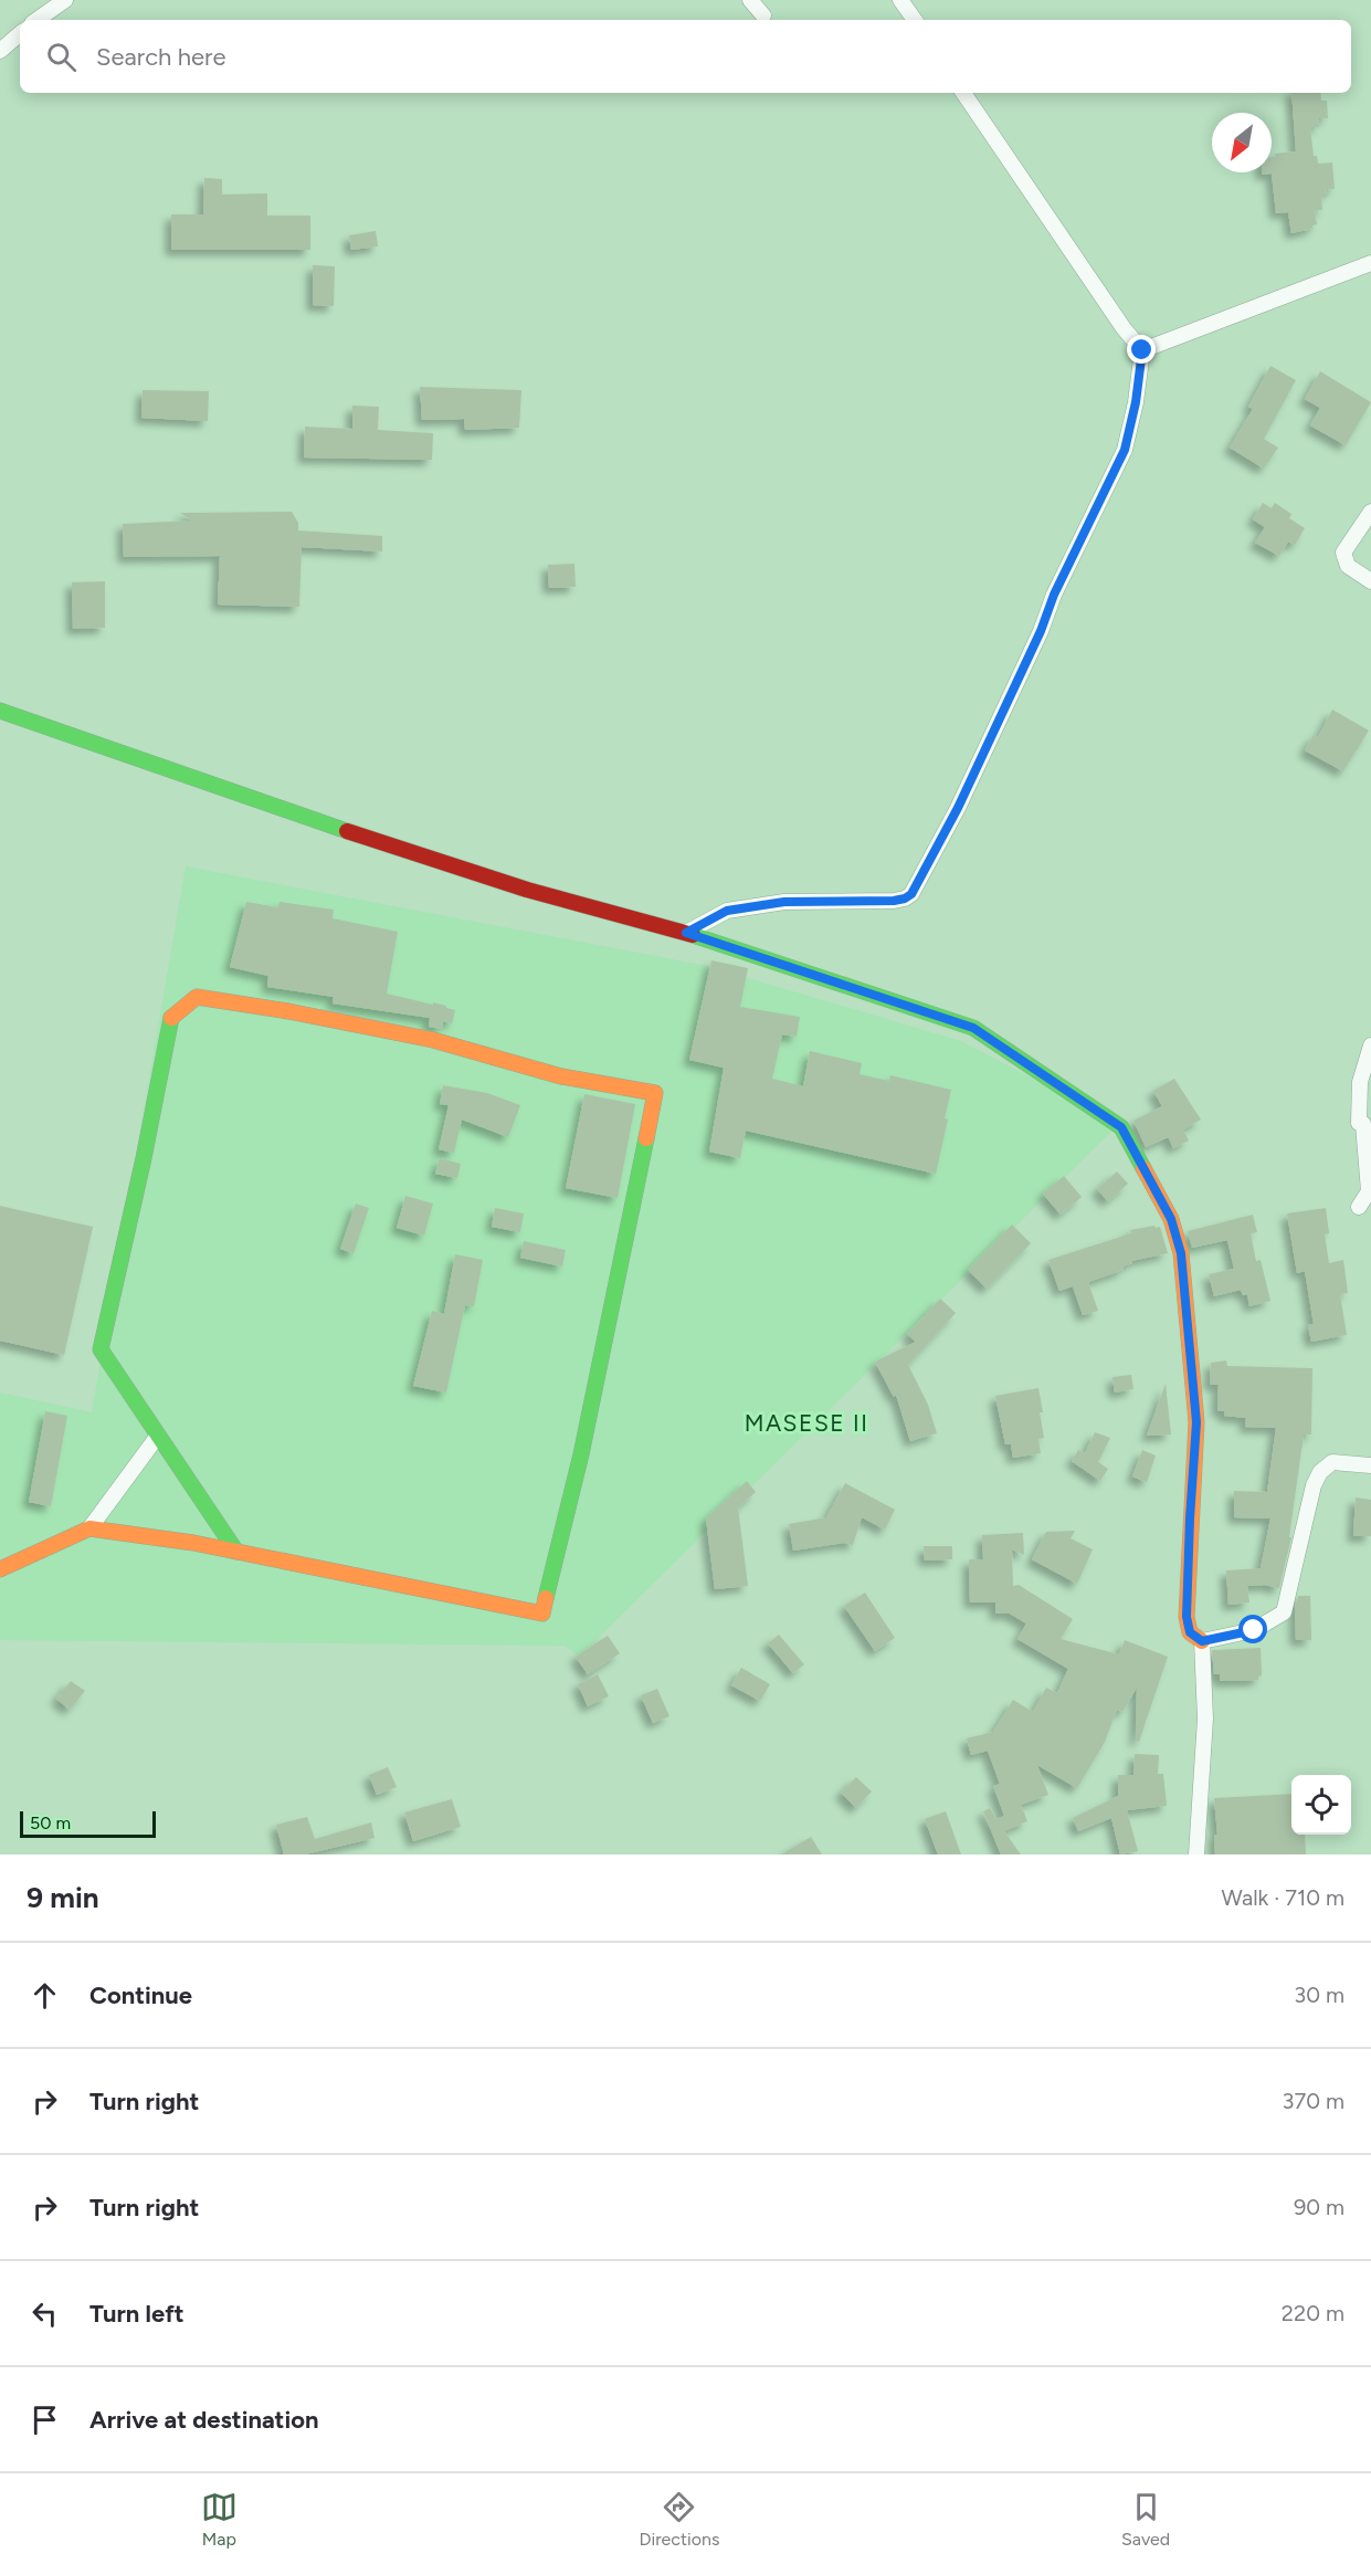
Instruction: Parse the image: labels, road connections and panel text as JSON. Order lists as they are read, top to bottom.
{
  "districts": ["MASESE II"],
  "scale_bar": "50 m",
  "north": "bottom left",
  "page": {
    "search": "Search here",
    "scale": "50 m",
    "heading": ["9 min", "Walk · 710 m"],
    "list": [
      ["Continue", "30 m"],
      ["Turn right", "370 m"],
      ["Turn right", "90 m"],
      ["Turn left", "220 m"],
      "Arrive at destination"
    ],
    "nav": ["Map", "Directions", "Saved"]
  }
}
